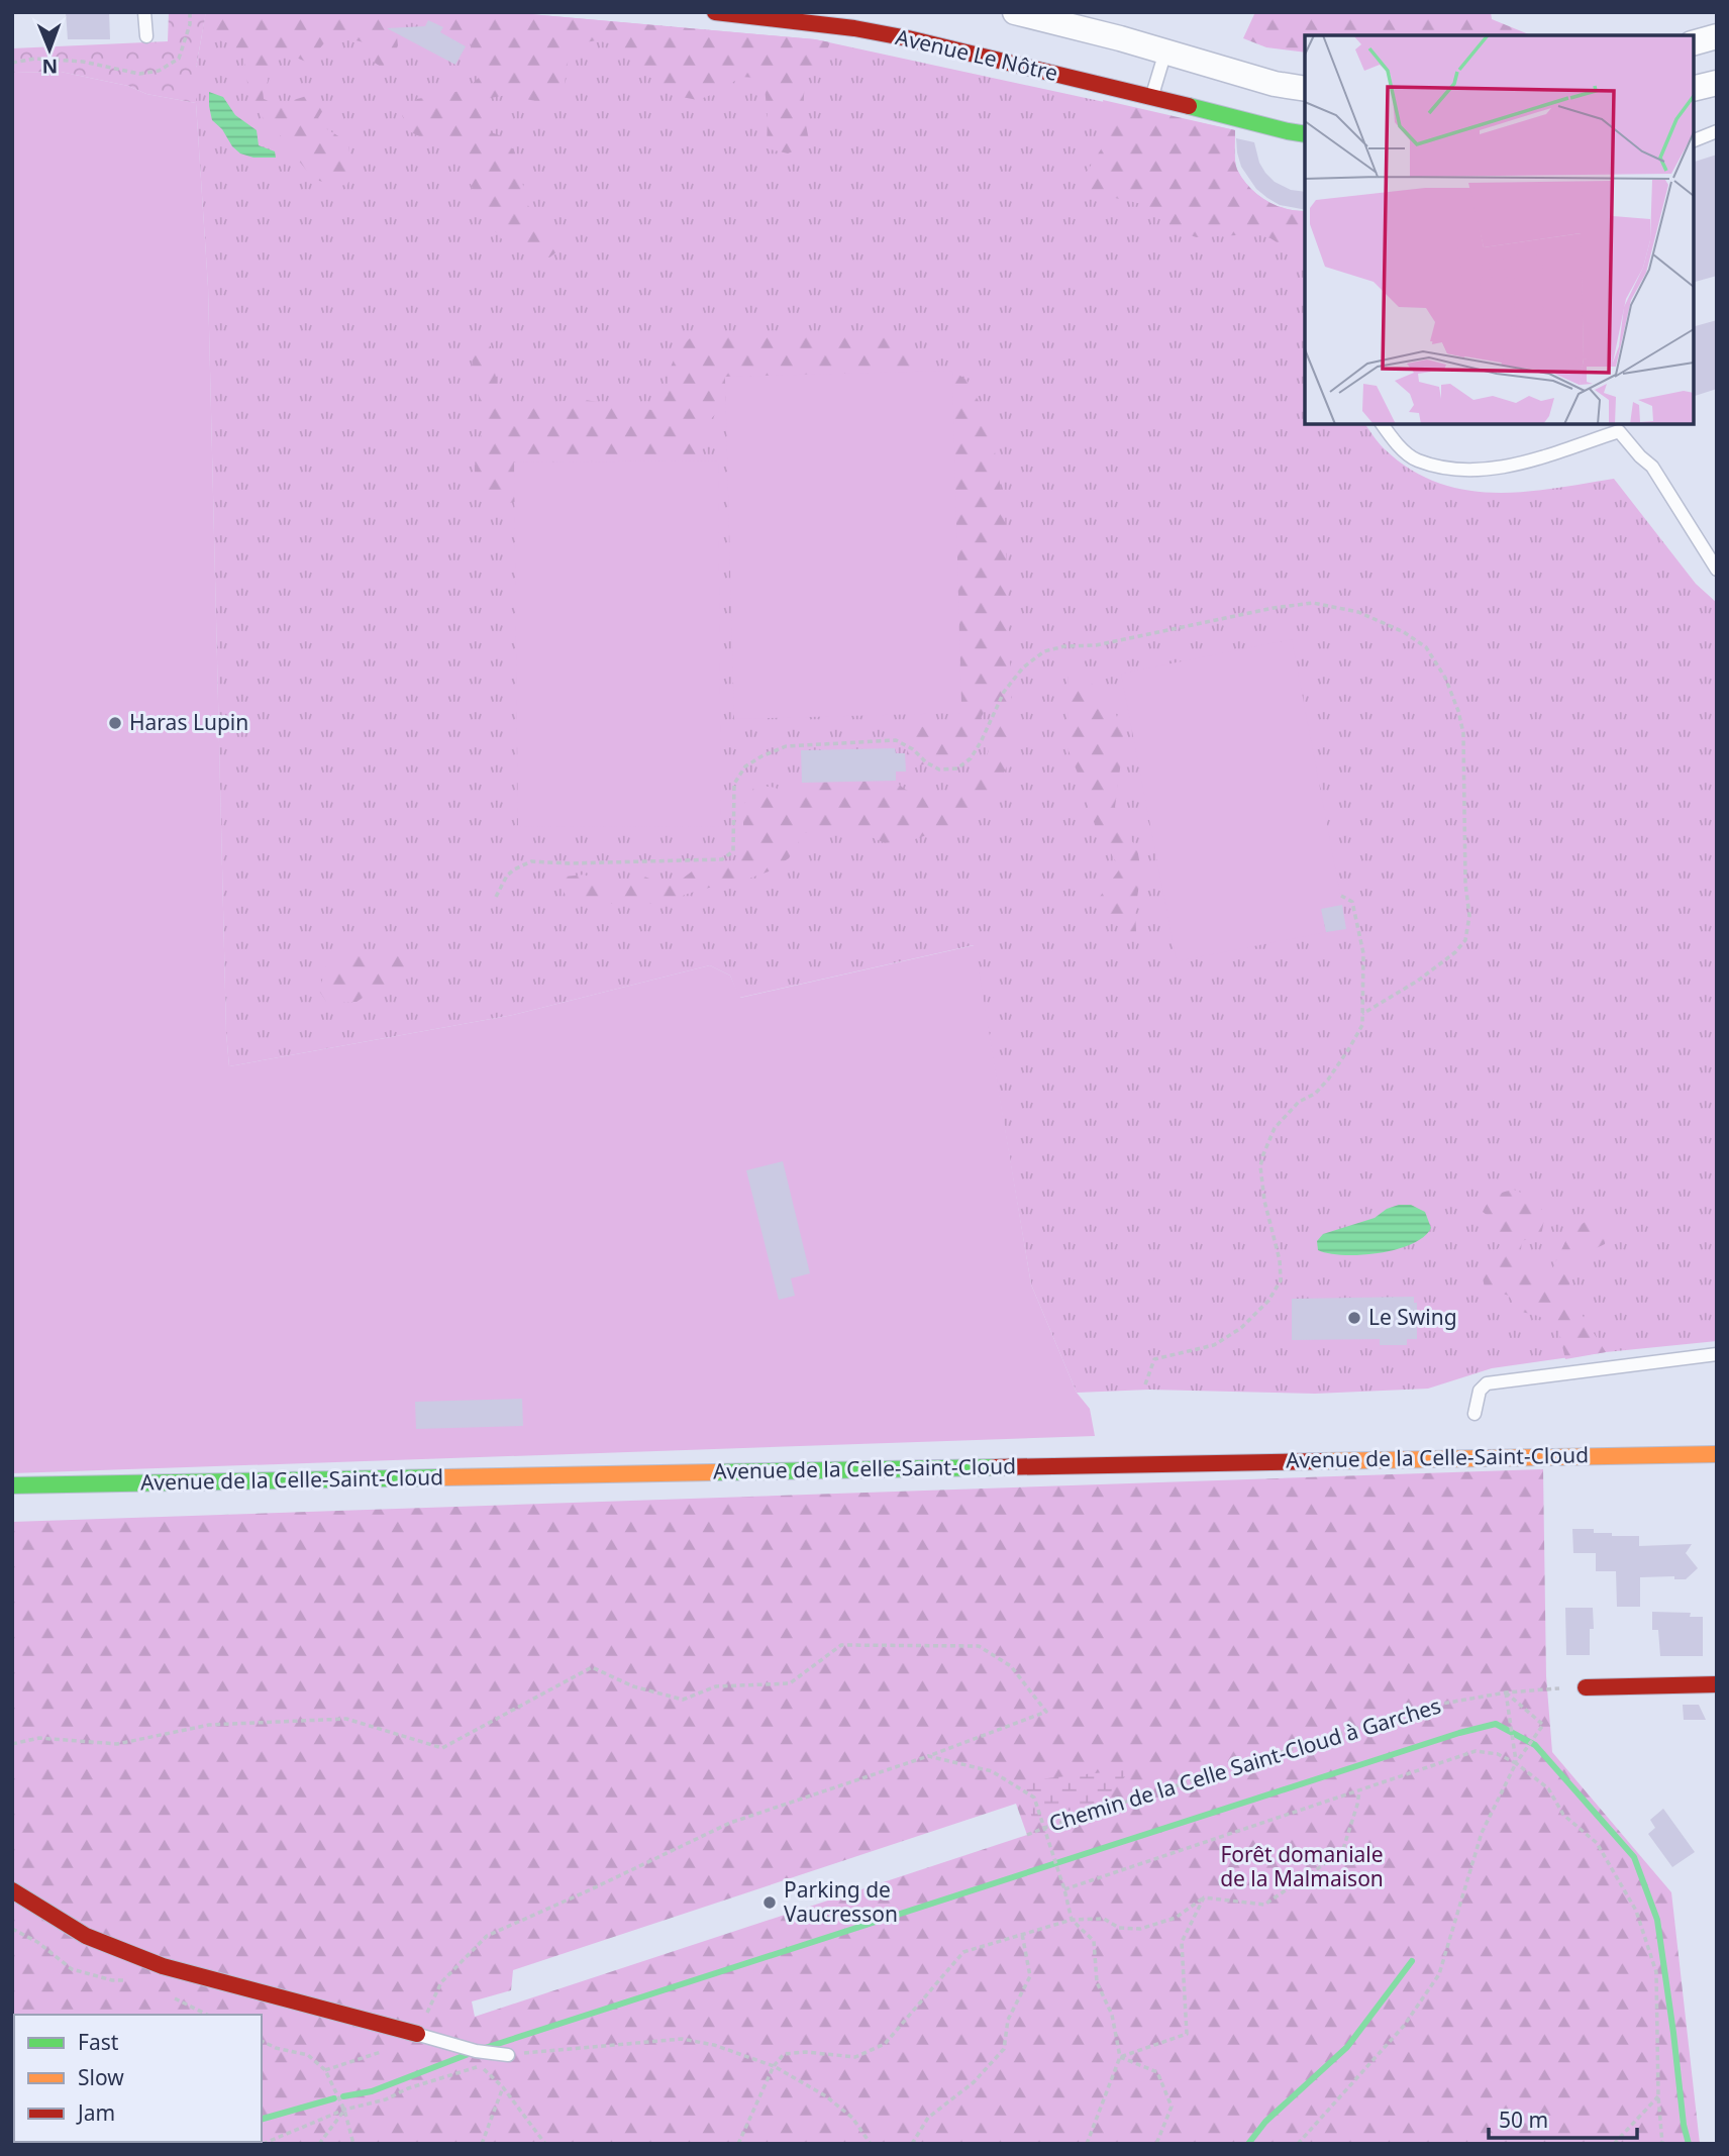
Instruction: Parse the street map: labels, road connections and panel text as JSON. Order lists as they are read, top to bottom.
{
  "streets": {
    "street": ["Avenue Le Nôtre", "Avenue de la Celle-Saint-Cloud"],
    "path": ["Chemin de la Celle Saint-Cloud à Garches"]
  },
  "parks": ["Forêt domaniale de la Malmaison"],
  "places": ["Haras Lupin", "Le Swing", "Parking de Vaucresson"],
  "legend": ["Fast", "Slow", "Jam"],
  "scale_bar": "50 m",
  "north": "bottom"
}
